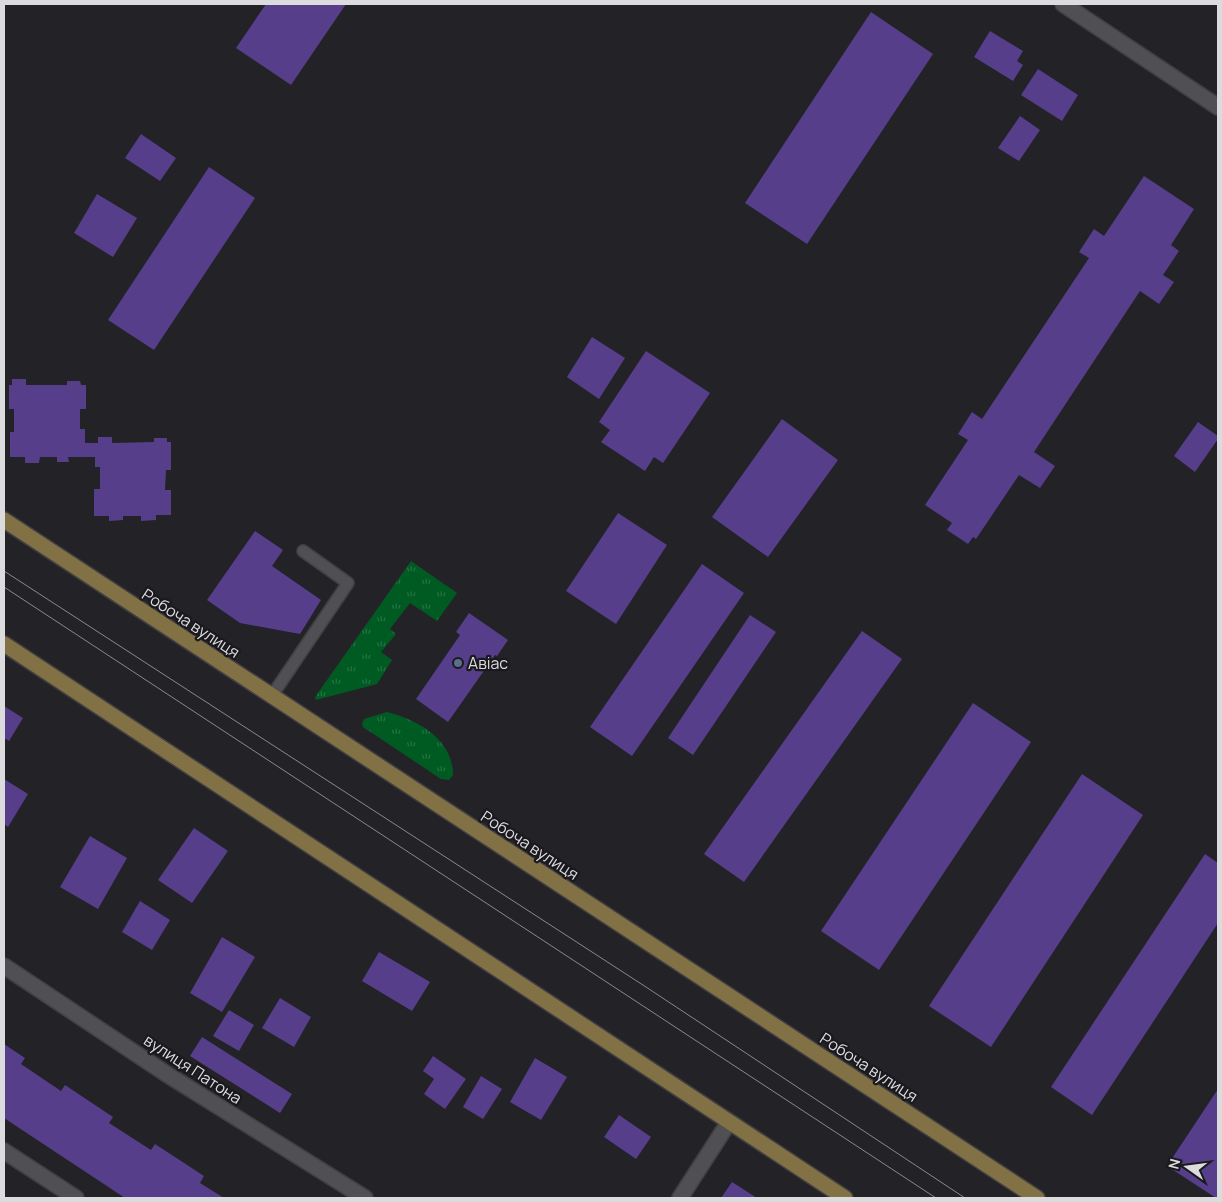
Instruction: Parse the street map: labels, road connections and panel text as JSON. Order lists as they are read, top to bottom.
{
  "streets": {
    "main road": ["Робоча вулиця"],
    "street": ["вулиця Патона"]
  },
  "places": ["Авіас"],
  "north": "left"
}
